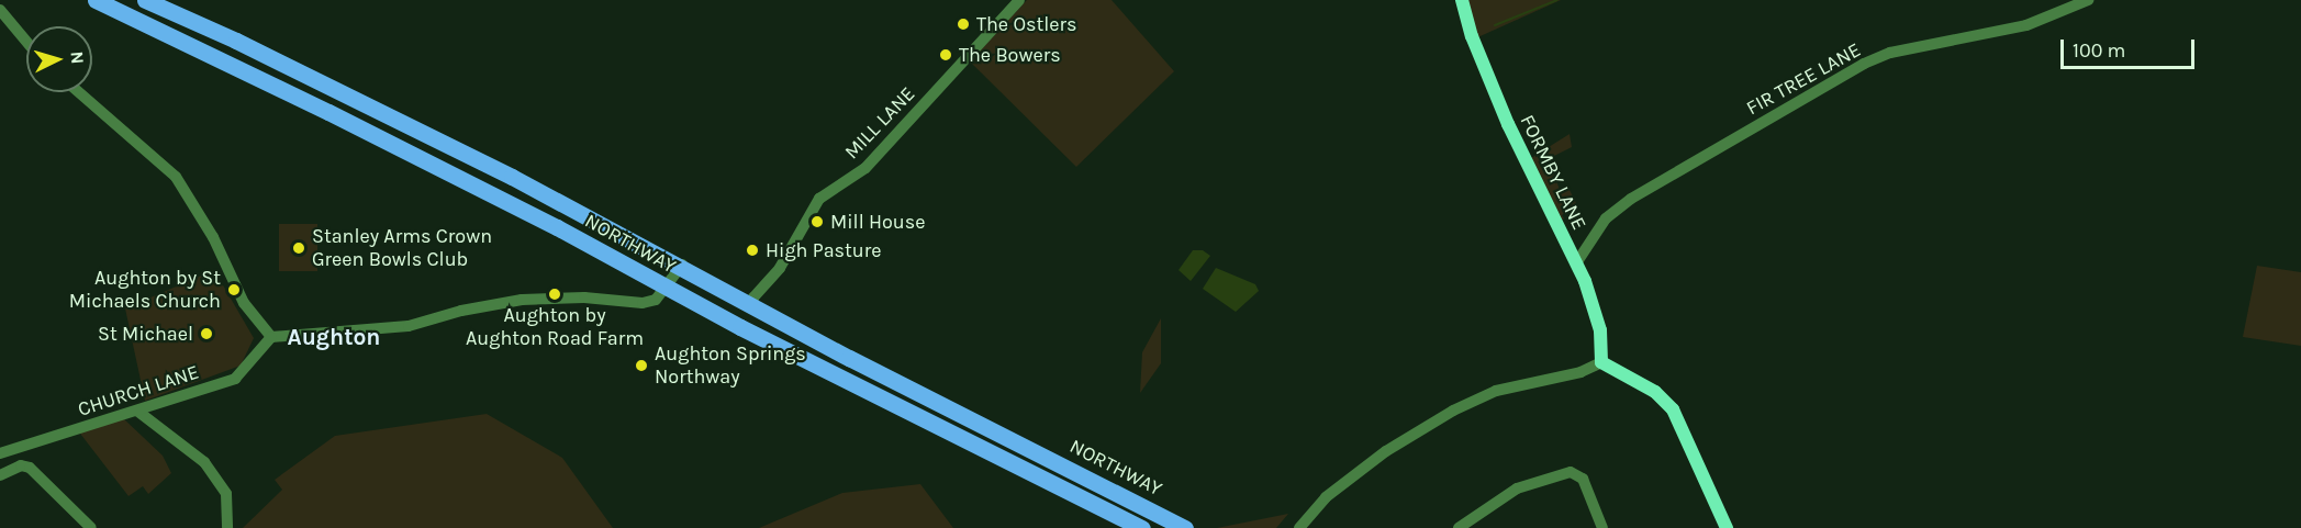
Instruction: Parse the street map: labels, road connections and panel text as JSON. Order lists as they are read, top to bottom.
{
  "streets": {
    "highway": ["NORTHWAY"],
    "main road": ["FORMBY LANE"],
    "street": ["FIR TREE LANE", "MILL LANE", "CHURCH LANE"]
  },
  "crossings": [
    ["FIR TREE LANE", "FORMBY LANE"],
    ["MILL LANE", "NORTHWAY"]
  ],
  "districts": ["Aughton"],
  "places": [
    "The Ostlers",
    "The Bowers",
    "Mill House",
    "Stanley Arms Crown Green Bowls Club",
    "High Pasture",
    "Aughton by St Michaels Church",
    "Aughton by Aughton Road Farm",
    "St Michael",
    "Aughton Springs Northway"
  ],
  "scale_bar": "100 m",
  "north": "right"
}
